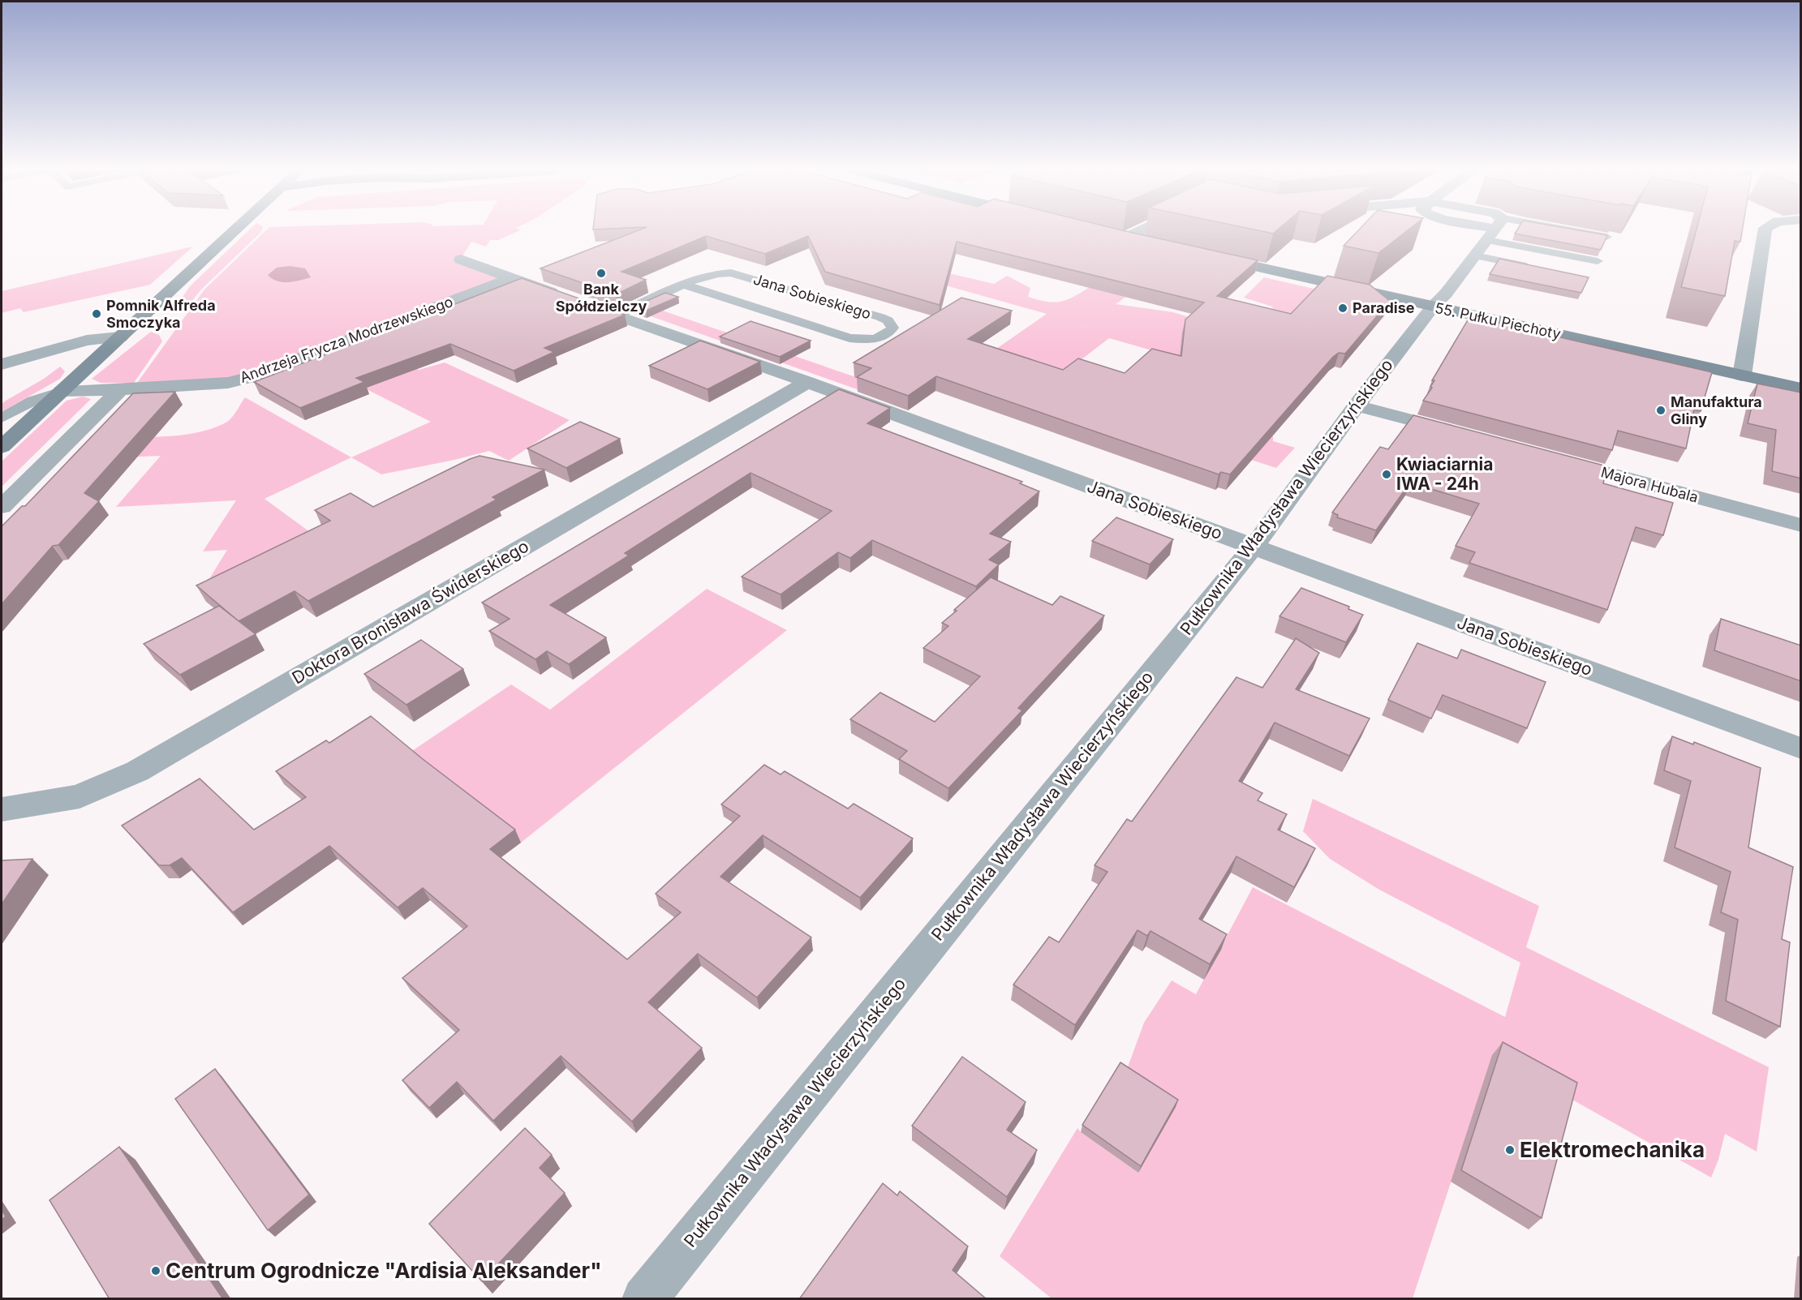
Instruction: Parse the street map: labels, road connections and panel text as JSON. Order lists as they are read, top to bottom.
{
  "streets": {
    "street": [
      "Jana Sobieskiego",
      "55. Pułku Piechoty",
      "Andrzeja Frycza Modrzewskiego",
      "Majora Hubala",
      "Pułkownika Władysława Wiecierzyńskiego",
      "Doktora Bronisława Świderskiego"
    ]
  },
  "crossings": [
    ["Jana Sobieskiego", "Andrzeja Frycza Modrzewskiego"],
    ["Jana Sobieskiego", "Pułkownika Władysława Wiecierzyńskiego"],
    ["Jana Sobieskiego", "Doktora Bronisława Świderskiego"],
    ["55. Pułku Piechoty", "Pułkownika Władysława Wiecierzyńskiego"]
  ],
  "places": [
    "Bank Spółdzielczy",
    "Paradise",
    "Pomnik Alfreda Smoczyka",
    "Manufaktura Gliny",
    "Kwiaciarnia IWA - 24h",
    "Elektromechanika",
    "Centrum Ogrodnicze \"Ardisia Aleksander\""
  ]
}
